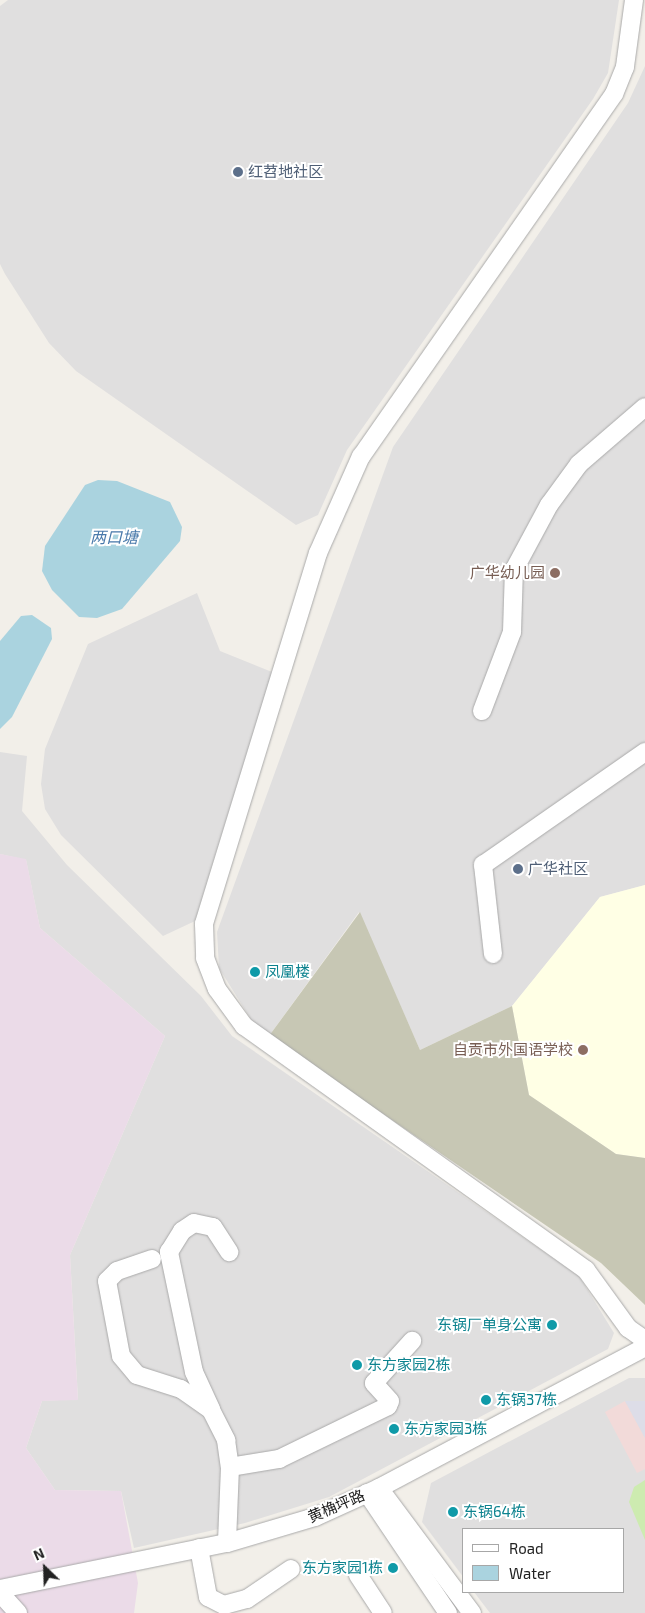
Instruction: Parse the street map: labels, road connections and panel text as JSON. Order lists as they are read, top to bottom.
{
  "streets": {
    "street": ["黄桷坪路"]
  },
  "water": ["两口塘"],
  "places": [
    "红苕地社区",
    "广华幼儿园",
    "广华社区",
    "凤凰楼",
    "自贡市外国语学校",
    "东锅厂单身公寓",
    "东方家园2栋",
    "东锅37栋",
    "东方家园3栋",
    "东锅64栋",
    "东方家园1栋"
  ],
  "legend": ["Road", "Water"],
  "north": "top left"
}
